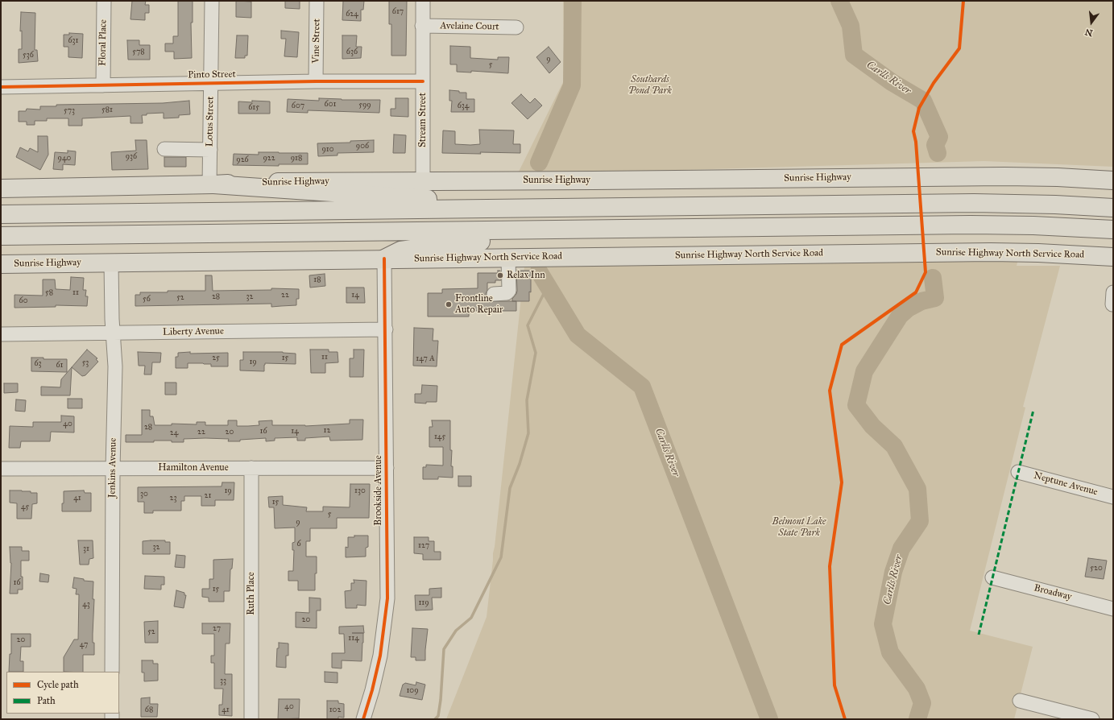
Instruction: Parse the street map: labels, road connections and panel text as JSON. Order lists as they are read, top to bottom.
{
  "streets": {
    "main road": ["Sunrise Highway", "Sunrise Highway North Service Road"],
    "street": [
      "Avelaine Court",
      "Vine Street",
      "Floral Place",
      "Pinto Street",
      "Stream Street",
      "Lotus Street",
      "Liberty Avenue",
      "Jenkins Avenue",
      "Hamilton Avenue",
      "Neptune Avenue",
      "Brookside Avenue",
      "Broadway",
      "Ruth Place"
    ]
  },
  "crossings": [
    ["Avelaine Court", "Stream Street"],
    ["Vine Street", "Pinto Street"],
    ["Floral Place", "Pinto Street"],
    ["Pinto Street", "Stream Street"],
    ["Pinto Street", "Lotus Street"],
    ["Stream Street", "Sunrise Highway"],
    ["Lotus Street", "Sunrise Highway"],
    ["Sunrise Highway", "Sunrise Highway North Service Road"],
    ["Sunrise Highway", "Jenkins Avenue"],
    ["Sunrise Highway", "Brookside Avenue"],
    ["Sunrise Highway North Service Road", "Brookside Avenue"],
    ["Liberty Avenue", "Jenkins Avenue"],
    ["Liberty Avenue", "Brookside Avenue"],
    ["Jenkins Avenue", "Hamilton Avenue"],
    ["Hamilton Avenue", "Brookside Avenue"],
    ["Hamilton Avenue", "Ruth Place"]
  ],
  "water": ["Carlls River"],
  "parks": ["Southards Pond Park", "Belmont Lake State Park"],
  "places": ["Relax Inn", "Frontline Auto Repair"],
  "house_numbers": [
    "617",
    "624",
    "631",
    "578",
    "636",
    "536",
    "9",
    "5",
    "601",
    "599",
    "607",
    "634",
    "615",
    "581",
    "573",
    "906",
    "910",
    "936",
    "940",
    "922",
    "918",
    "926",
    "18",
    "58",
    "11",
    "22",
    "14",
    "28",
    "32",
    "52",
    "56",
    "60",
    "11",
    "25",
    "15",
    "147 A",
    "19",
    "53",
    "63",
    "61",
    "40",
    "28",
    "12",
    "16",
    "14",
    "22",
    "20",
    "24",
    "145",
    "19",
    "130",
    "30",
    "21",
    "41",
    "23",
    "15",
    "45",
    "5",
    "9",
    "6",
    "127",
    "32",
    "31",
    "520",
    "16",
    "15",
    "119",
    "43",
    "20",
    "27",
    "52",
    "114",
    "20",
    "47",
    "33",
    "109",
    "40",
    "68",
    "41",
    "102"
  ],
  "legend": ["Cycle path", "Path"],
  "north": "bottom"
}
